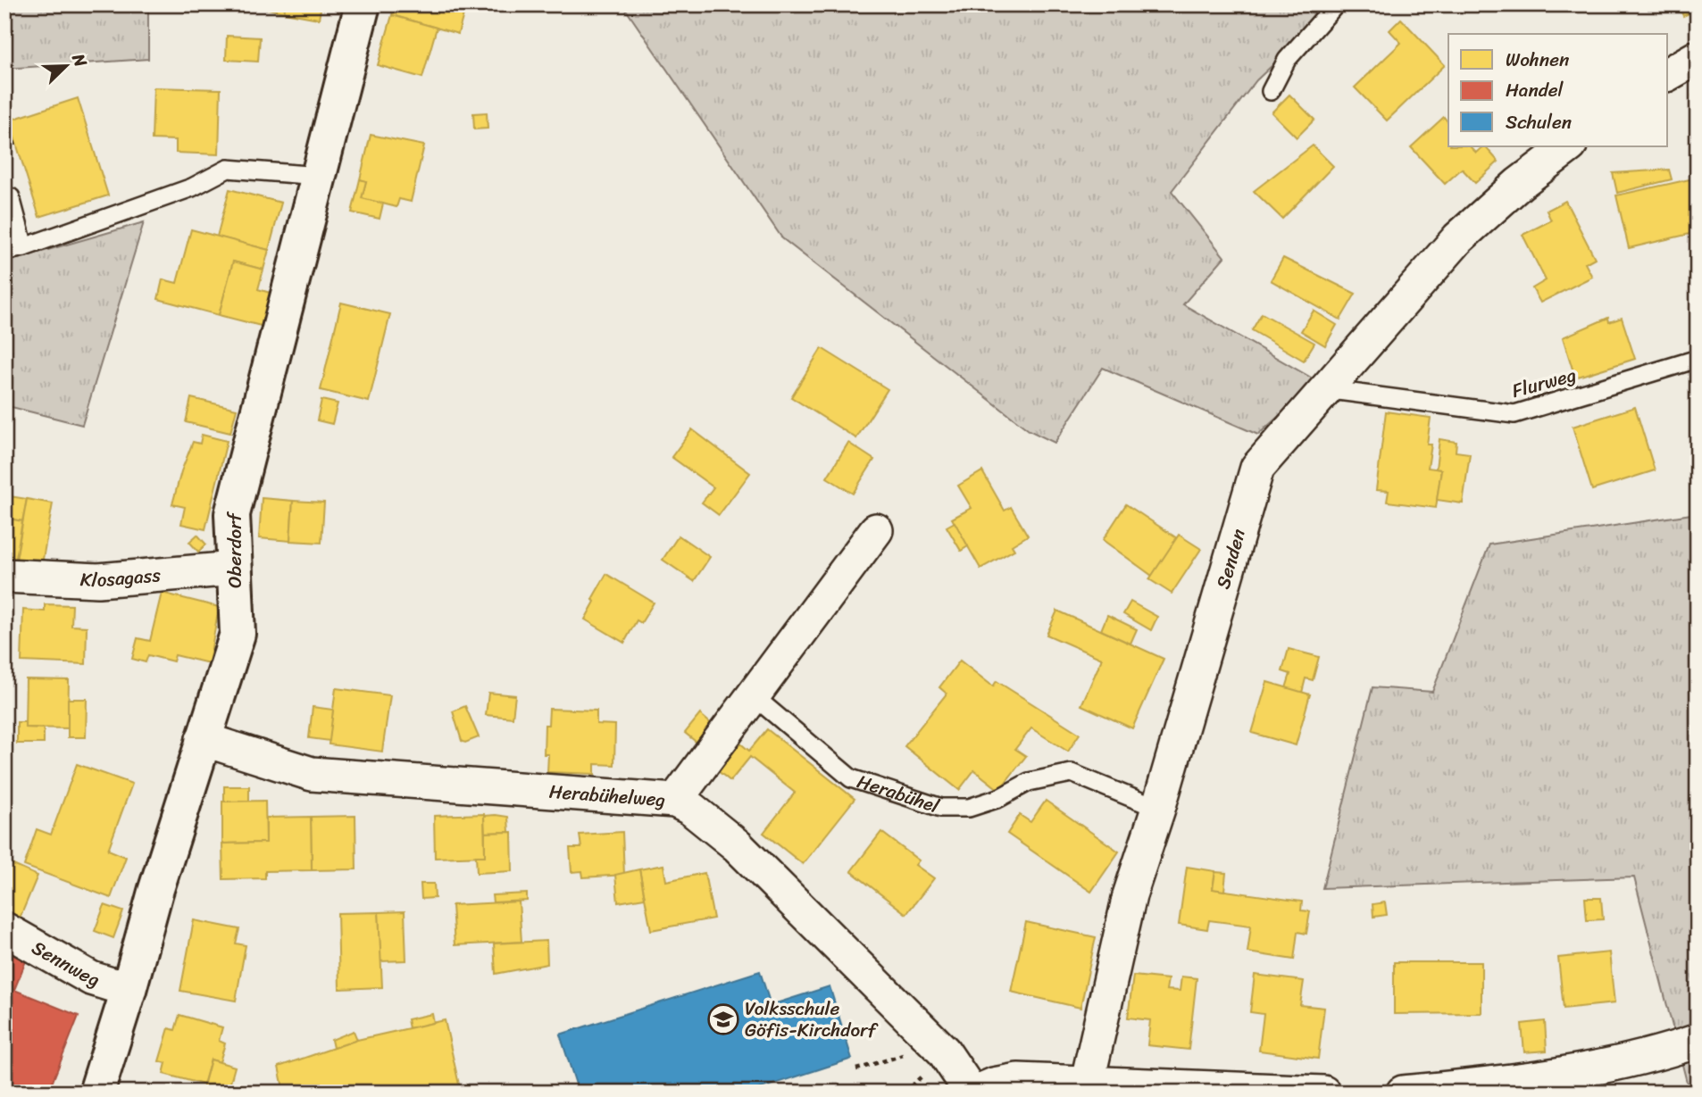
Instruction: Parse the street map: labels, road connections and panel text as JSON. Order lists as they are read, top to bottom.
{
  "streets": {
    "main road": ["Oberdorf"],
    "street": [
      "Senden",
      "Klosagass",
      "Herabühelweg",
      "Sennweg"
    ],
    "lane": ["Flurweg", "Herabühel"]
  },
  "crossings": [
    ["Flurweg", "Senden"],
    ["Oberdorf", "Klosagass"],
    ["Oberdorf", "Herabühelweg"],
    ["Oberdorf", "Sennweg"],
    ["Senden", "Herabühel"]
  ],
  "places": {
    "school or university": ["Volksschule Göfis-Kirchdorf"]
  },
  "legend": ["Wohnen", "Handel", "Schulen"],
  "north": "top right"
}
